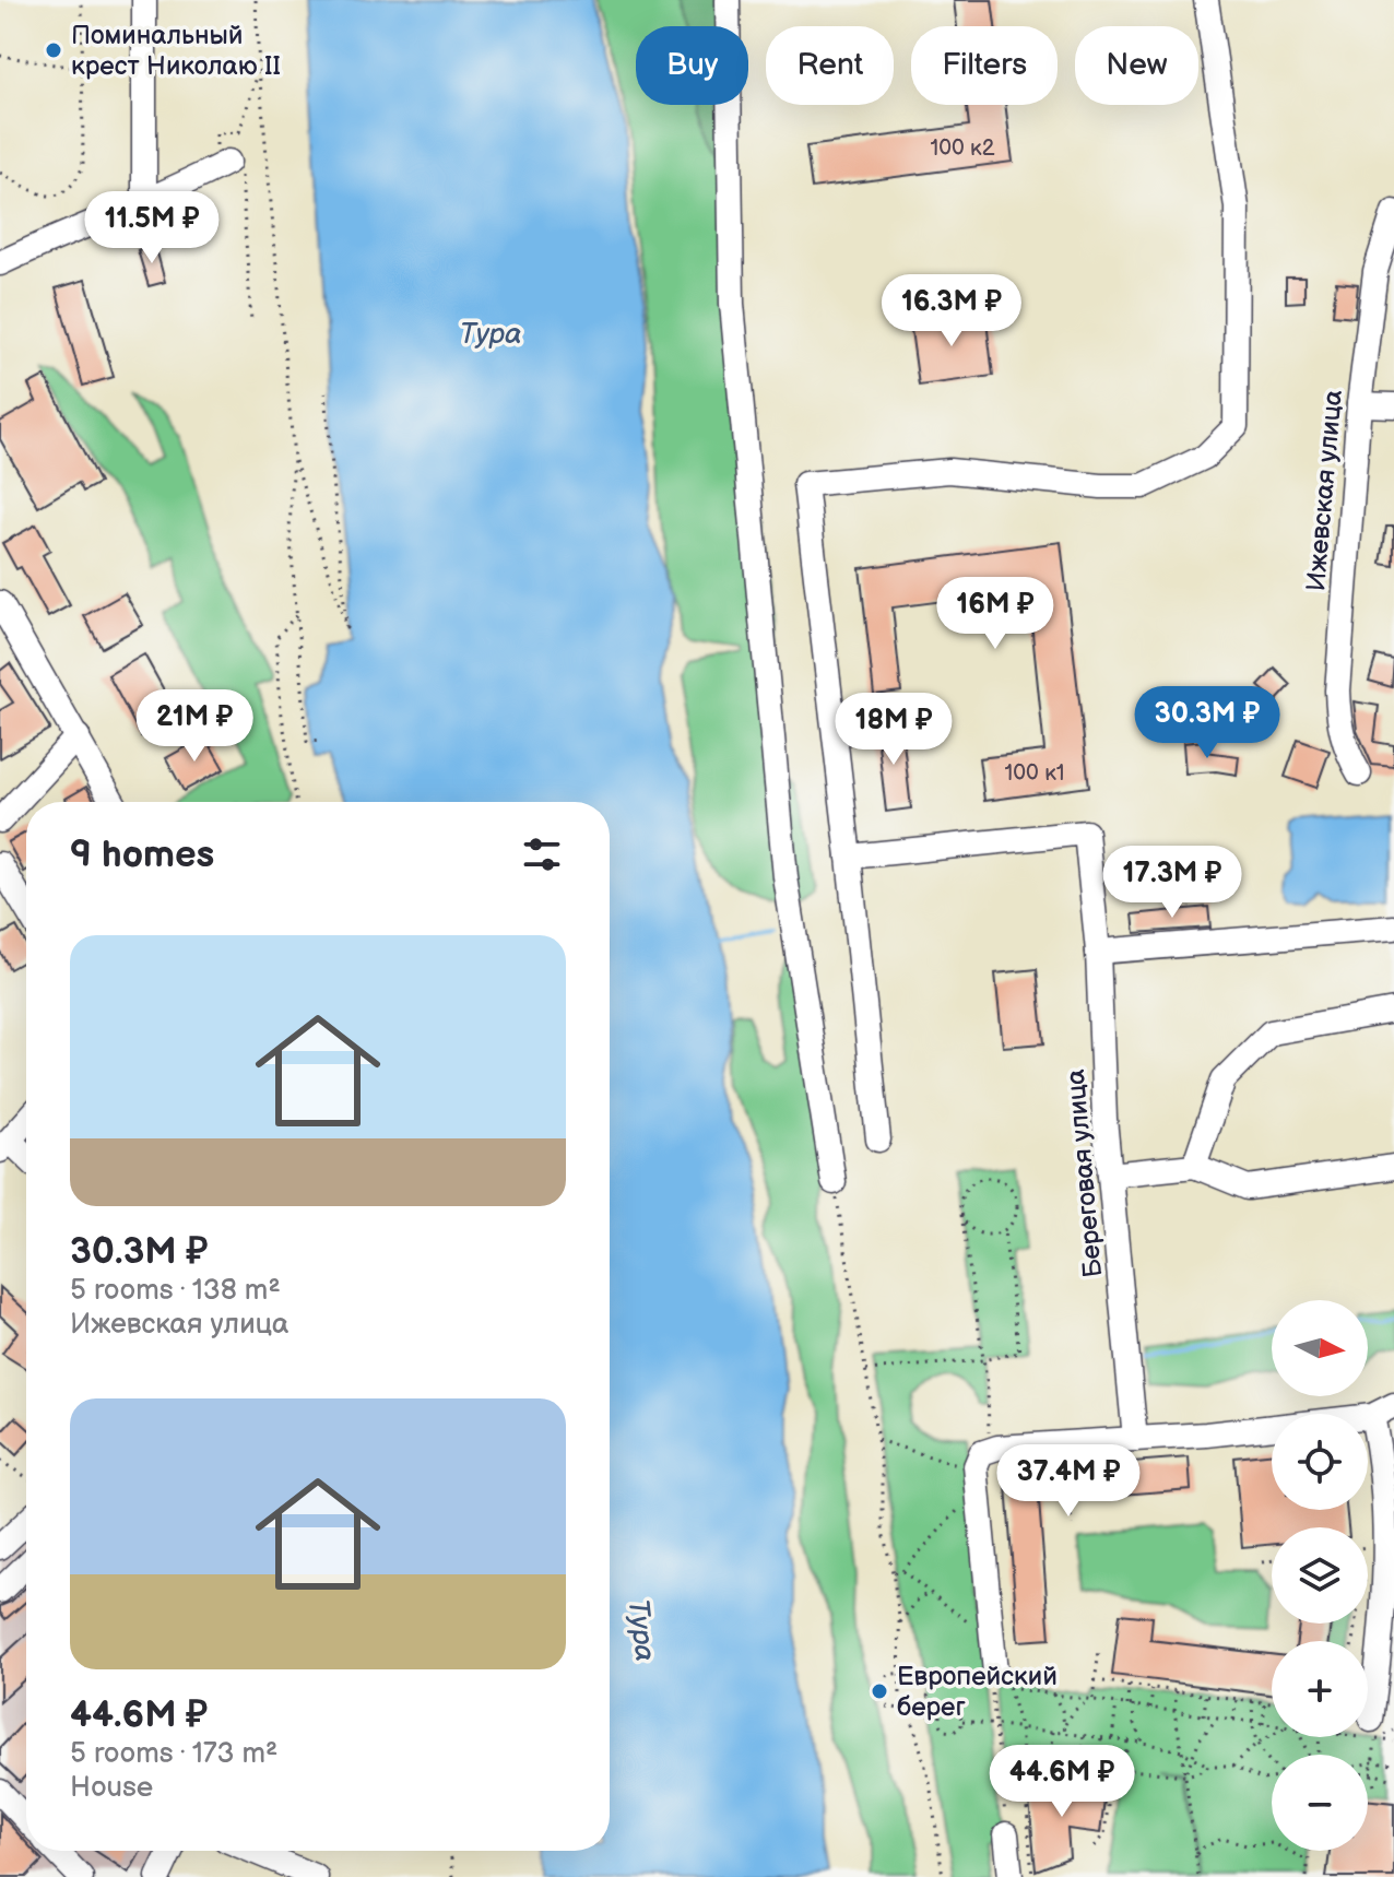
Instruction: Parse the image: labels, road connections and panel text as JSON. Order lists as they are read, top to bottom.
{
  "streets": {
    "street": ["Ижевская улица", "Береговая улица"]
  },
  "water": ["Тура"],
  "places": ["Поминальный крест Николаю II", "Европейский берег"],
  "house_numbers": ["100 к2", "100 к1"],
  "north": "right",
  "page": {
    "chip": [
      "Buy",
      "Rent",
      "Filters",
      "New"
    ],
    "price": [
      "11.5M ₽",
      "16.3M ₽",
      "16M ₽",
      "30.3M ₽",
      "21M ₽",
      "18M ₽",
      "17.3M ₽",
      "37.4M ₽",
      "44.6M ₽"
    ],
    "heading": "9 homes",
    "list": [
      {
        "name": "30.3M ₽",
        "note": "5 rooms · 138 m² · Ижевская улица"
      },
      {
        "name": "44.6M ₽",
        "note": "5 rooms · 173 m² · House"
      }
    ],
    "map_buttons": ["+", "−"]
  }
}
